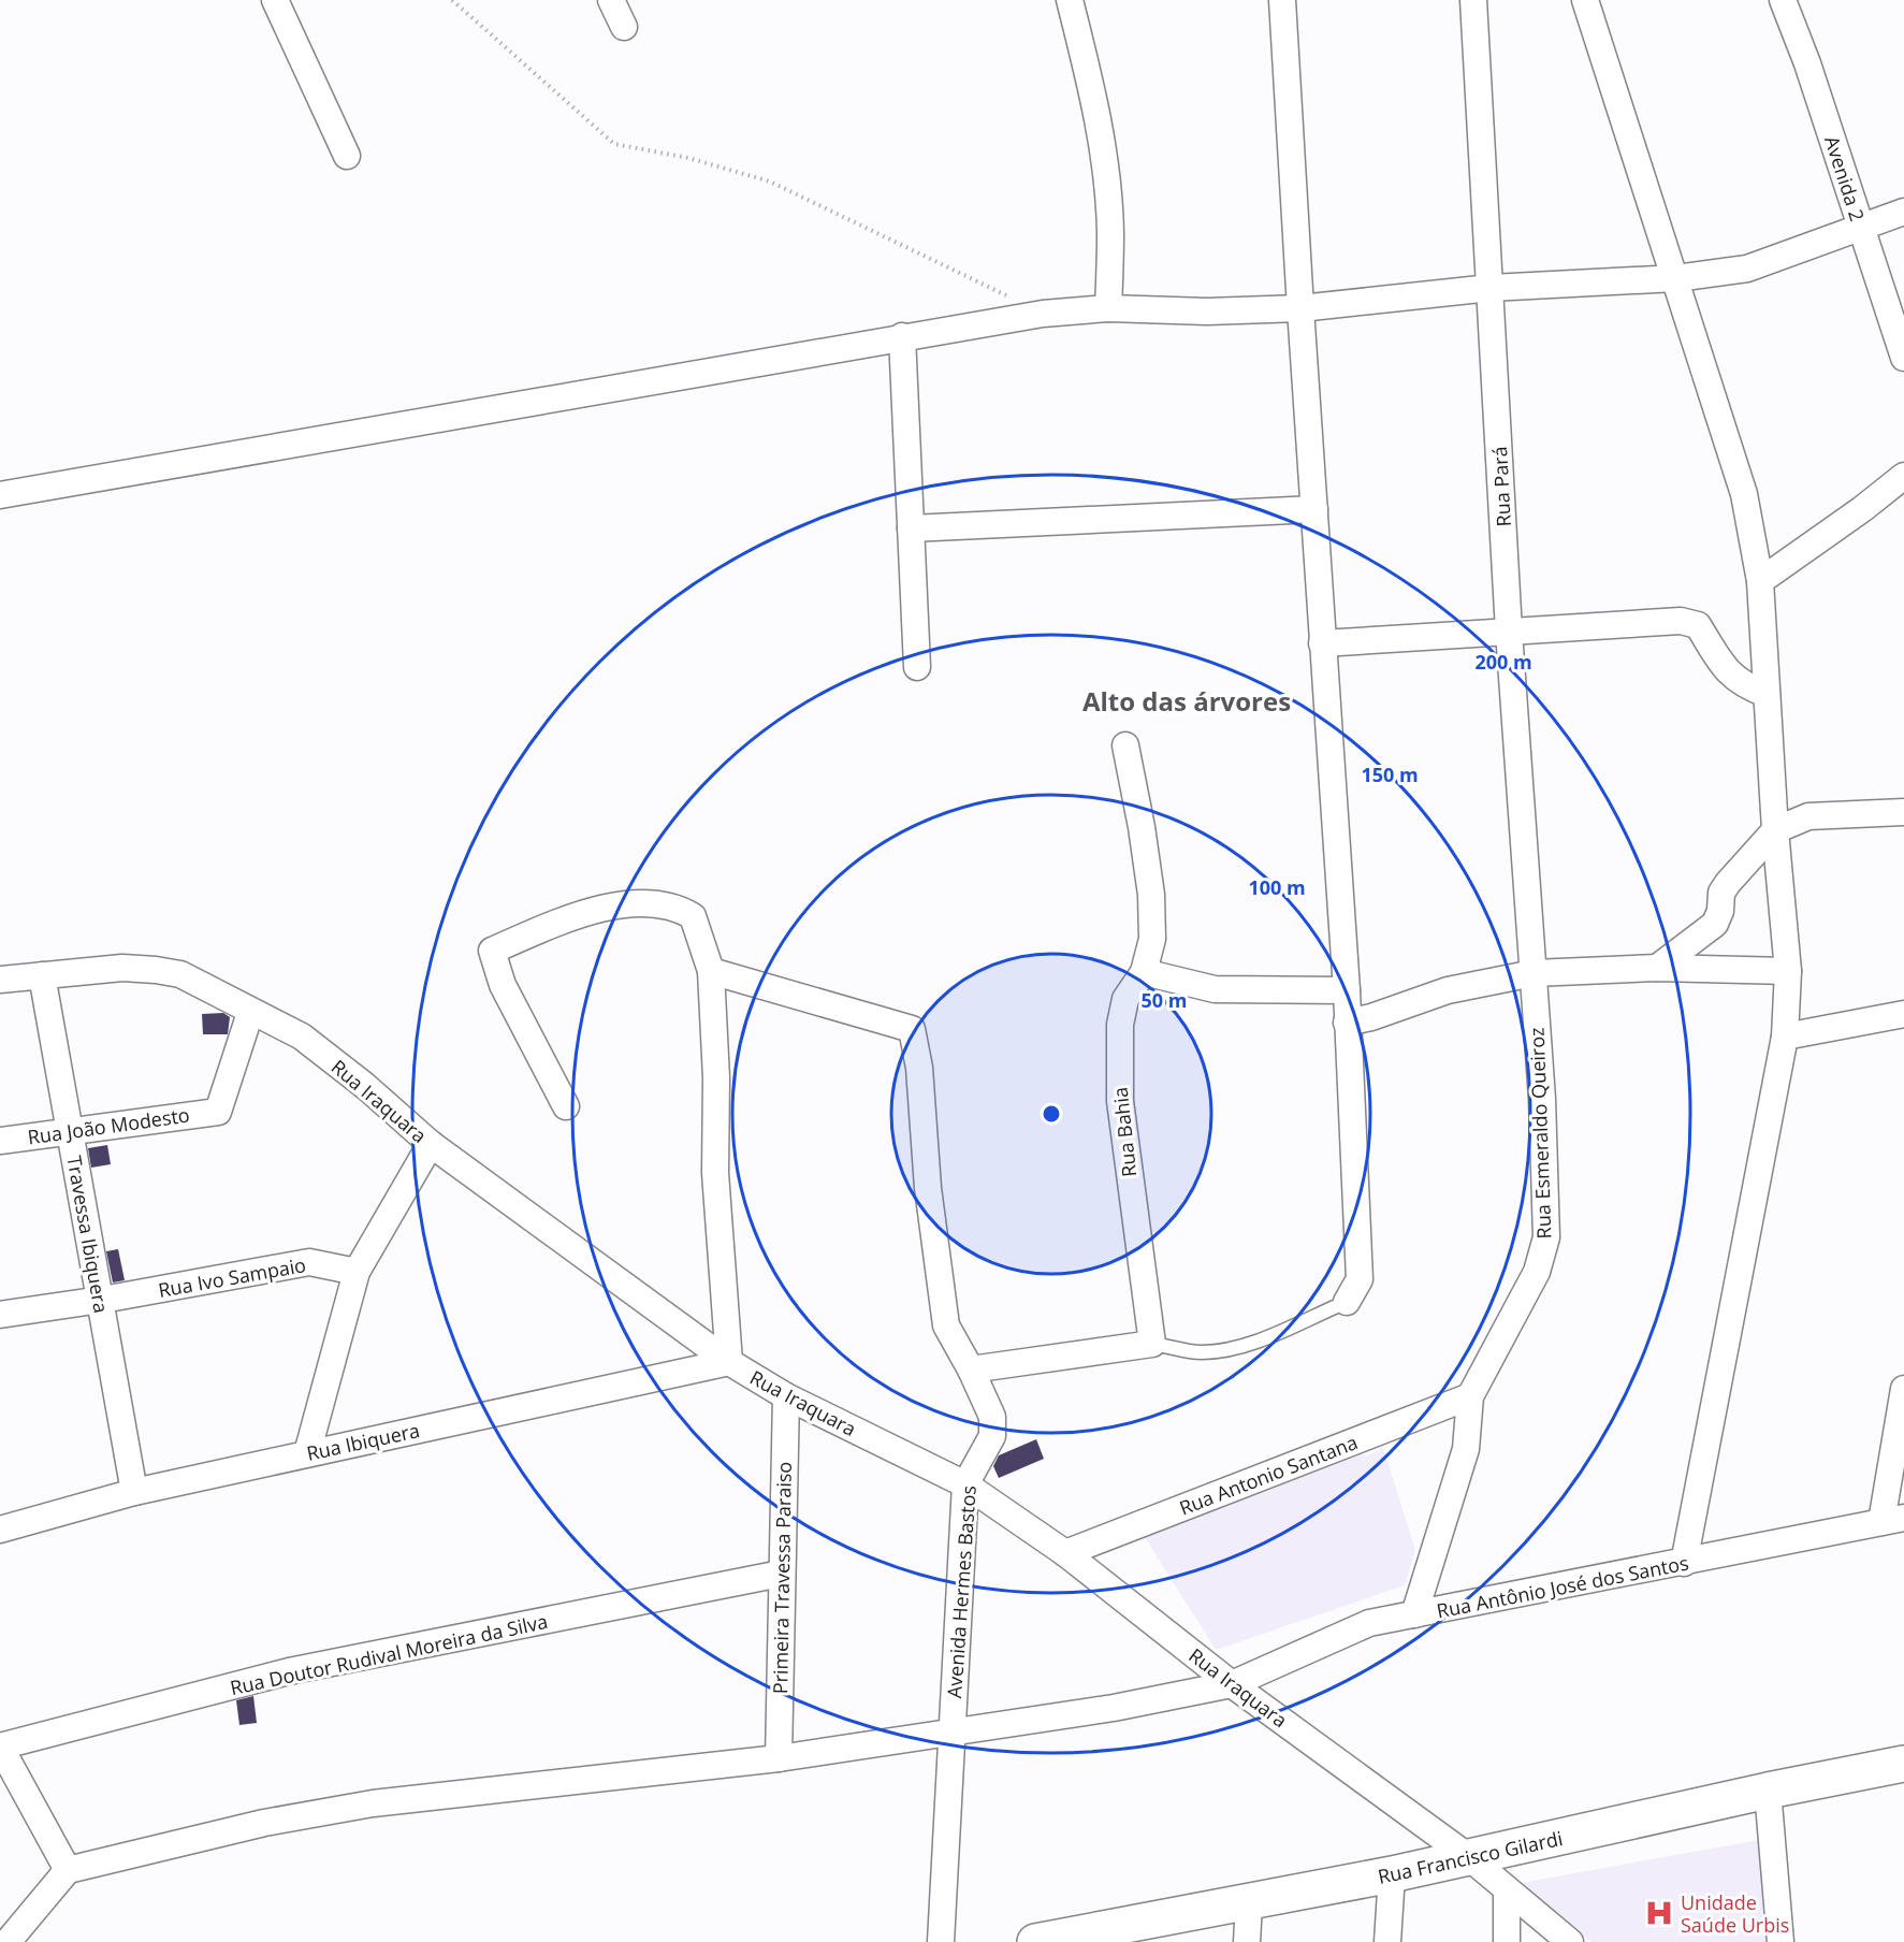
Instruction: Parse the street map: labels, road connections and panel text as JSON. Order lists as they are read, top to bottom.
{
  "streets": {
    "street": [
      "Avenida 2",
      "Rua Pará",
      "Rua Iraquara",
      "Rua João Modesto",
      "Rua Bahia",
      "Rua Esmeraldo Queiroz",
      "Travessa Ibiquera",
      "Rua Ivo Sampaio",
      "Rua Ibiquera",
      "Rua Antonio Santana",
      "Primeira Travessa Paraiso",
      "Rua Antônio José dos Santos",
      "Avenida Hermes Bastos",
      "Rua Doutor Rudival Moreira da Silva",
      "Rua Francisco Gilardi"
    ]
  },
  "crossings": [
    ["Rua Pará", "Rua Esmeraldo Queiroz"],
    ["Rua Iraquara", "Rua João Modesto"],
    ["Rua Iraquara", "Travessa Ibiquera"],
    ["Rua Iraquara", "Rua Ibiquera"],
    ["Rua Iraquara", "Rua Antonio Santana"],
    ["Rua Iraquara", "Primeira Travessa Paraiso"],
    ["Rua Iraquara", "Rua Antônio José dos Santos"],
    ["Rua Iraquara", "Avenida Hermes Bastos"],
    ["Rua Iraquara", "Rua Francisco Gilardi"],
    ["Rua João Modesto", "Travessa Ibiquera"],
    ["Rua Esmeraldo Queiroz", "Rua Antonio Santana"],
    ["Rua Esmeraldo Queiroz", "Rua Antônio José dos Santos"],
    ["Travessa Ibiquera", "Rua Ivo Sampaio"],
    ["Travessa Ibiquera", "Rua Ibiquera"],
    ["Primeira Travessa Paraiso", "Rua Antônio José dos Santos"],
    ["Primeira Travessa Paraiso", "Rua Doutor Rudival Moreira da Silva"],
    ["Rua Antônio José dos Santos", "Avenida Hermes Bastos"]
  ],
  "districts": ["Alto das árvores"],
  "places": {
    "hospital": ["Unidade Saúde Urbis"]
  },
  "rings": [
    "200 m",
    "150 m",
    "100 m",
    "50 m"
  ]
}
